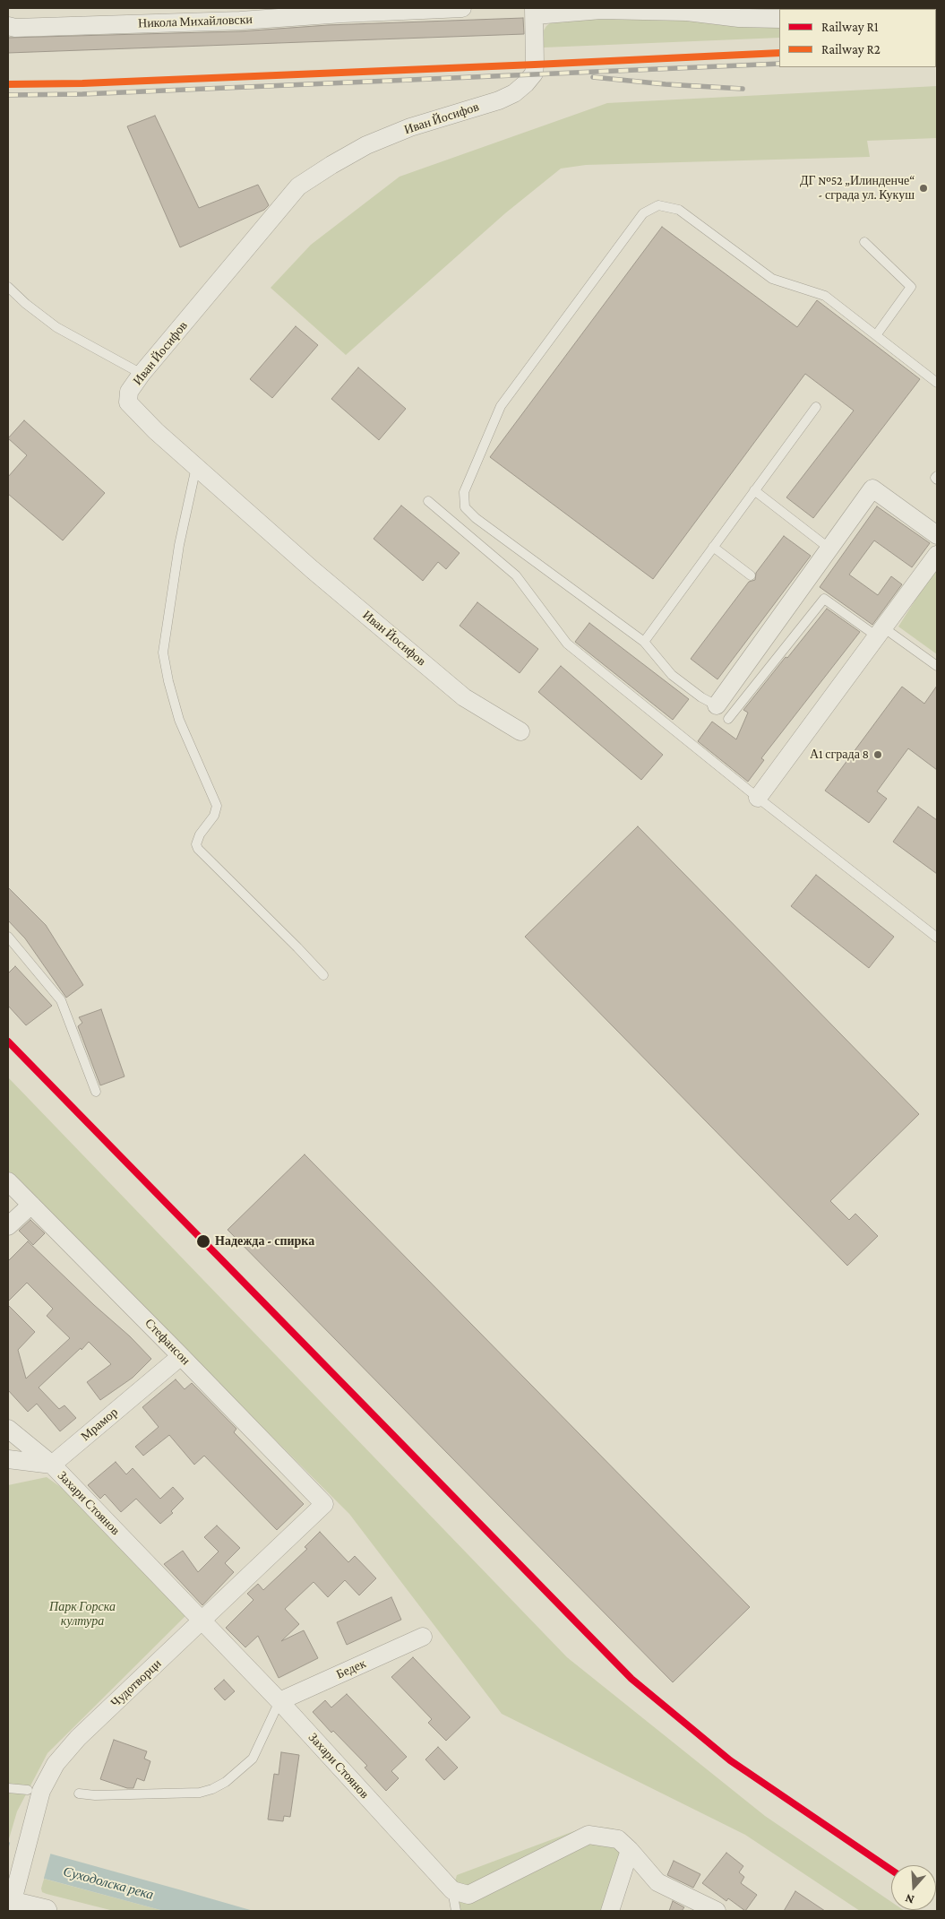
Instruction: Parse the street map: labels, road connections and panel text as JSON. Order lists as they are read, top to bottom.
{
  "streets": {
    "street": [
      "Никола Михайловски",
      "Иван Йосифов",
      "Стефансон",
      "Мрамор",
      "Захари Стоянов",
      "Бедек",
      "Чудотворци"
    ]
  },
  "crossings": [
    ["Стефансон", "Мрамор"],
    ["Стефансон", "Чудотворци"],
    ["Мрамор", "Захари Стоянов"],
    ["Захари Стоянов", "Бедек"],
    ["Захари Стоянов", "Чудотворци"]
  ],
  "water": ["Суходолска река"],
  "parks": ["Парк Горска култура"],
  "places": ["ДГ №52 „Илинденче“ - сграда ул. Кукуш", "А1 сграда 8", "Надежда - спирка"],
  "lines": ["rail line R2", "rail line R1"],
  "legend": ["Railway R1", "Railway R2"],
  "north": "bottom"
}
